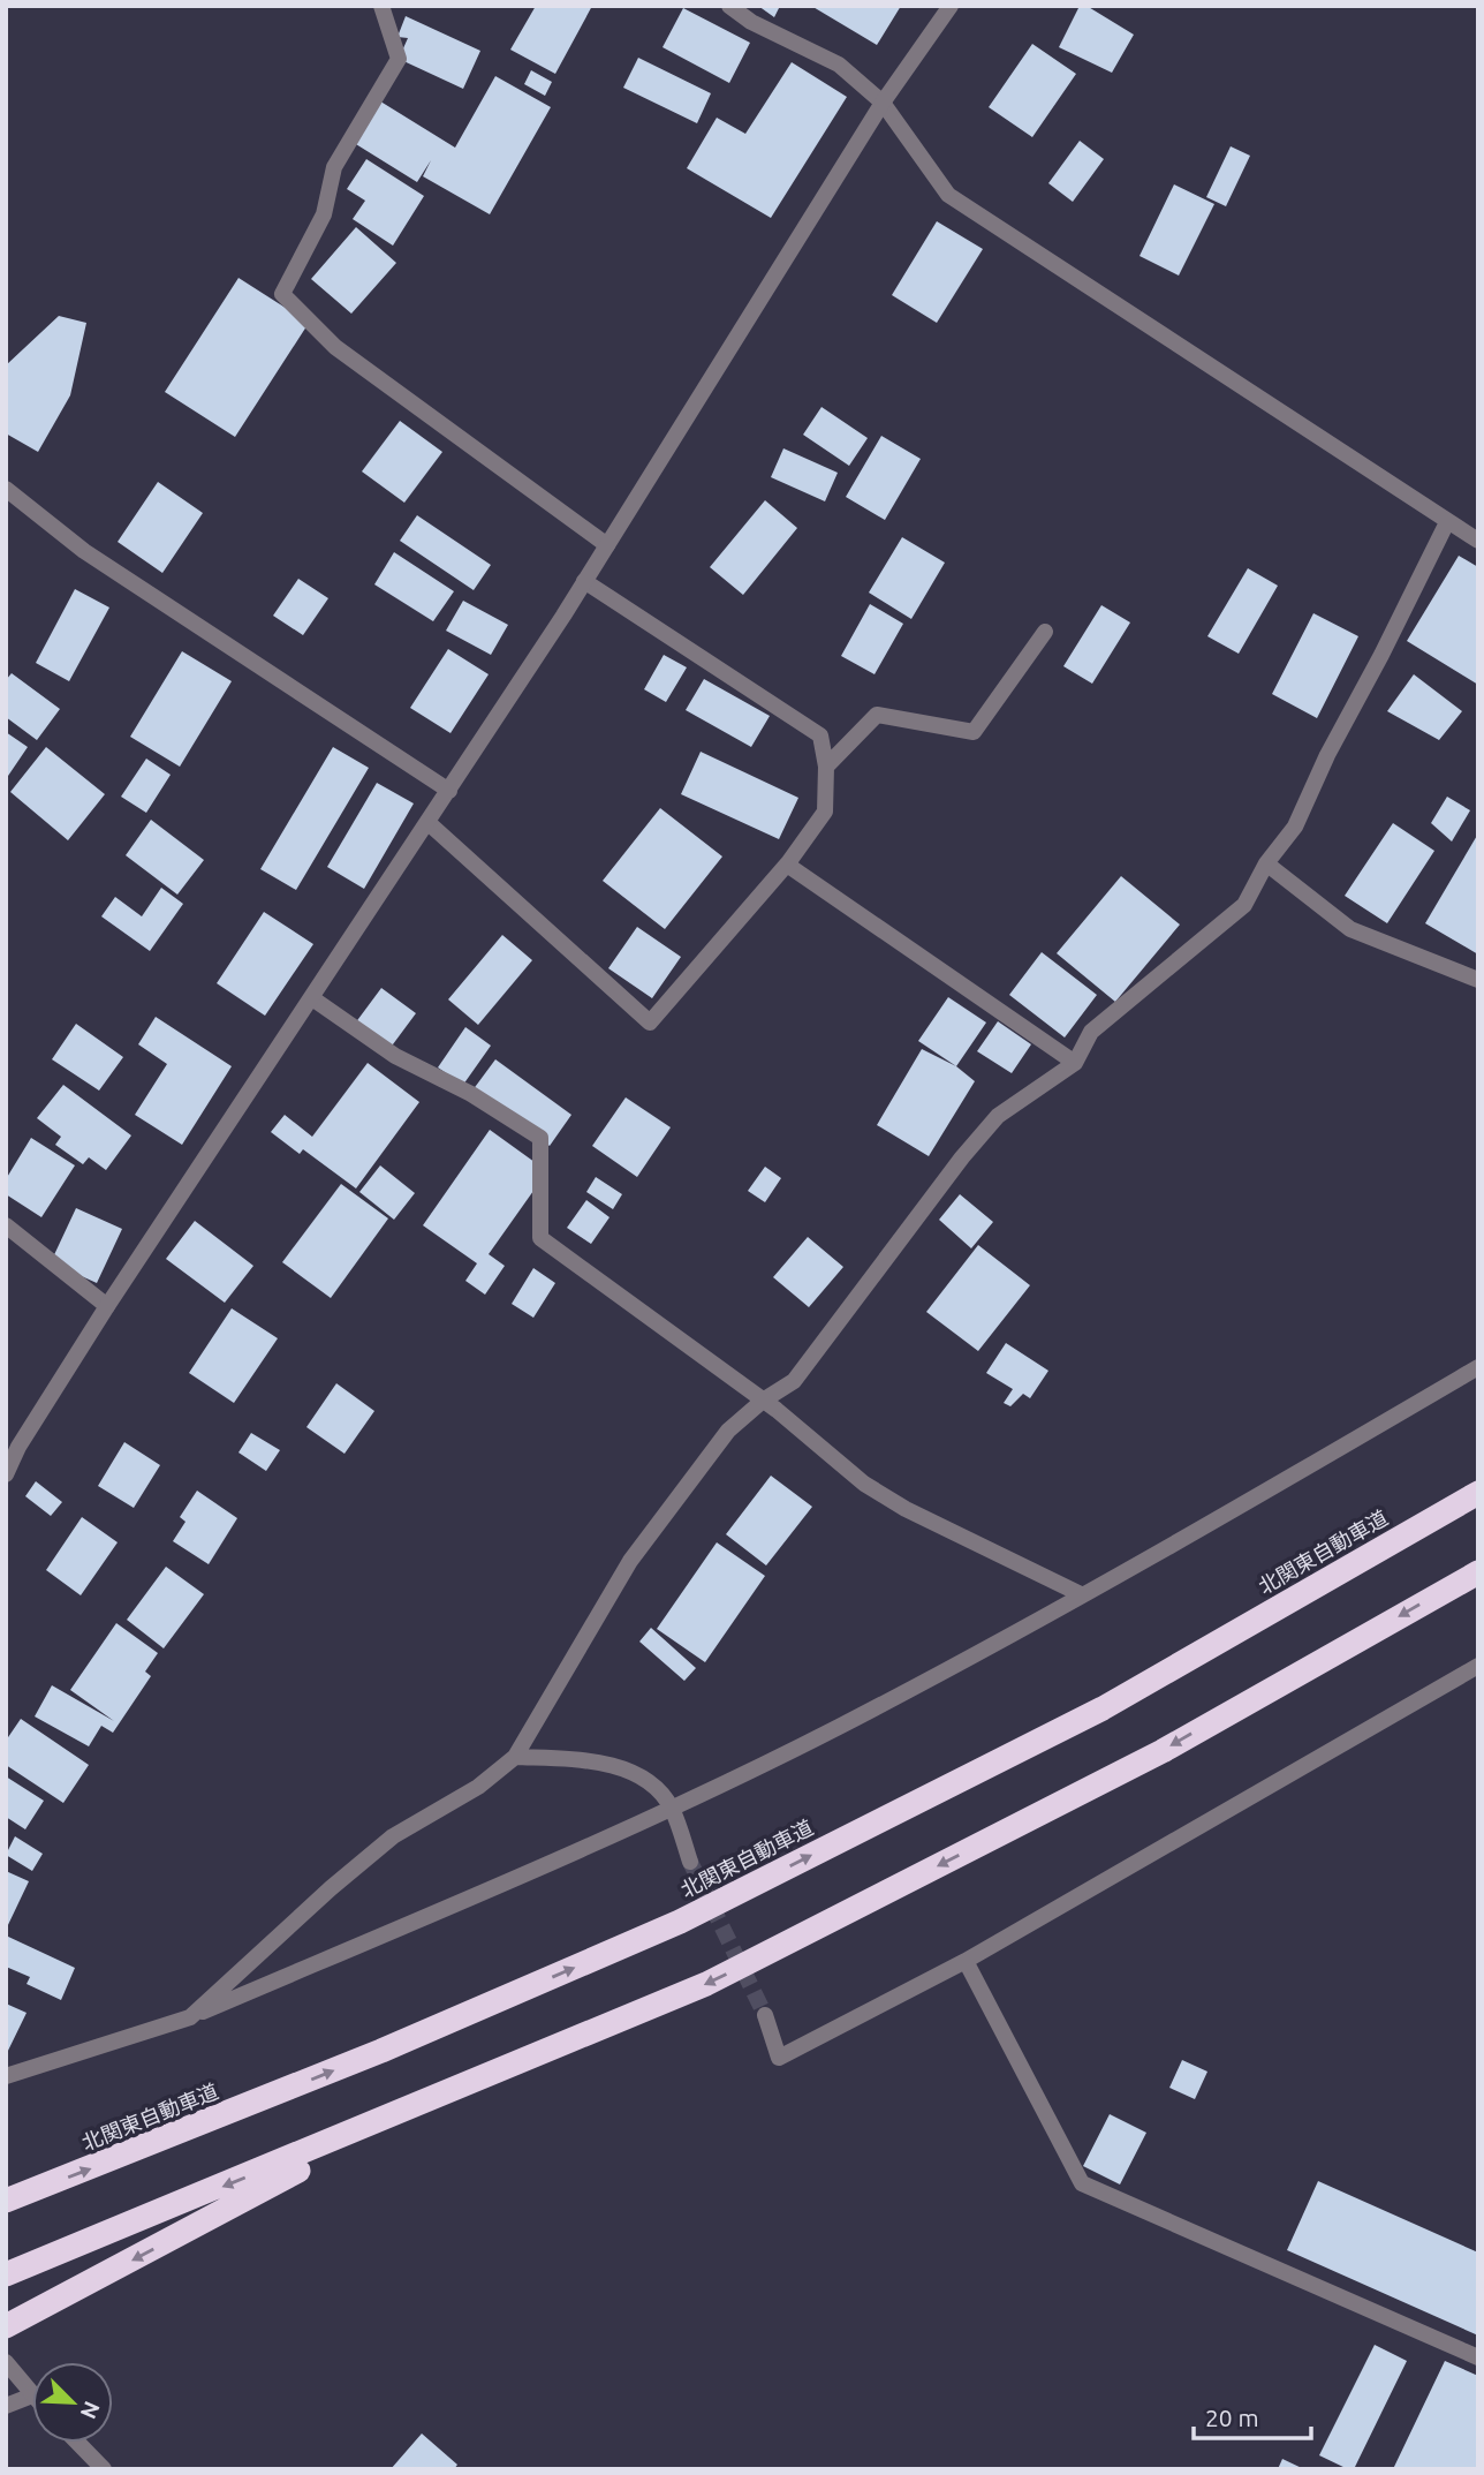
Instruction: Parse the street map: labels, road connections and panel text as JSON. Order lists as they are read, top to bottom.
{
  "streets": {
    "highway": ["北関東自動車道"]
  },
  "scale_bar": "20 m",
  "north": "bottom right"
}
